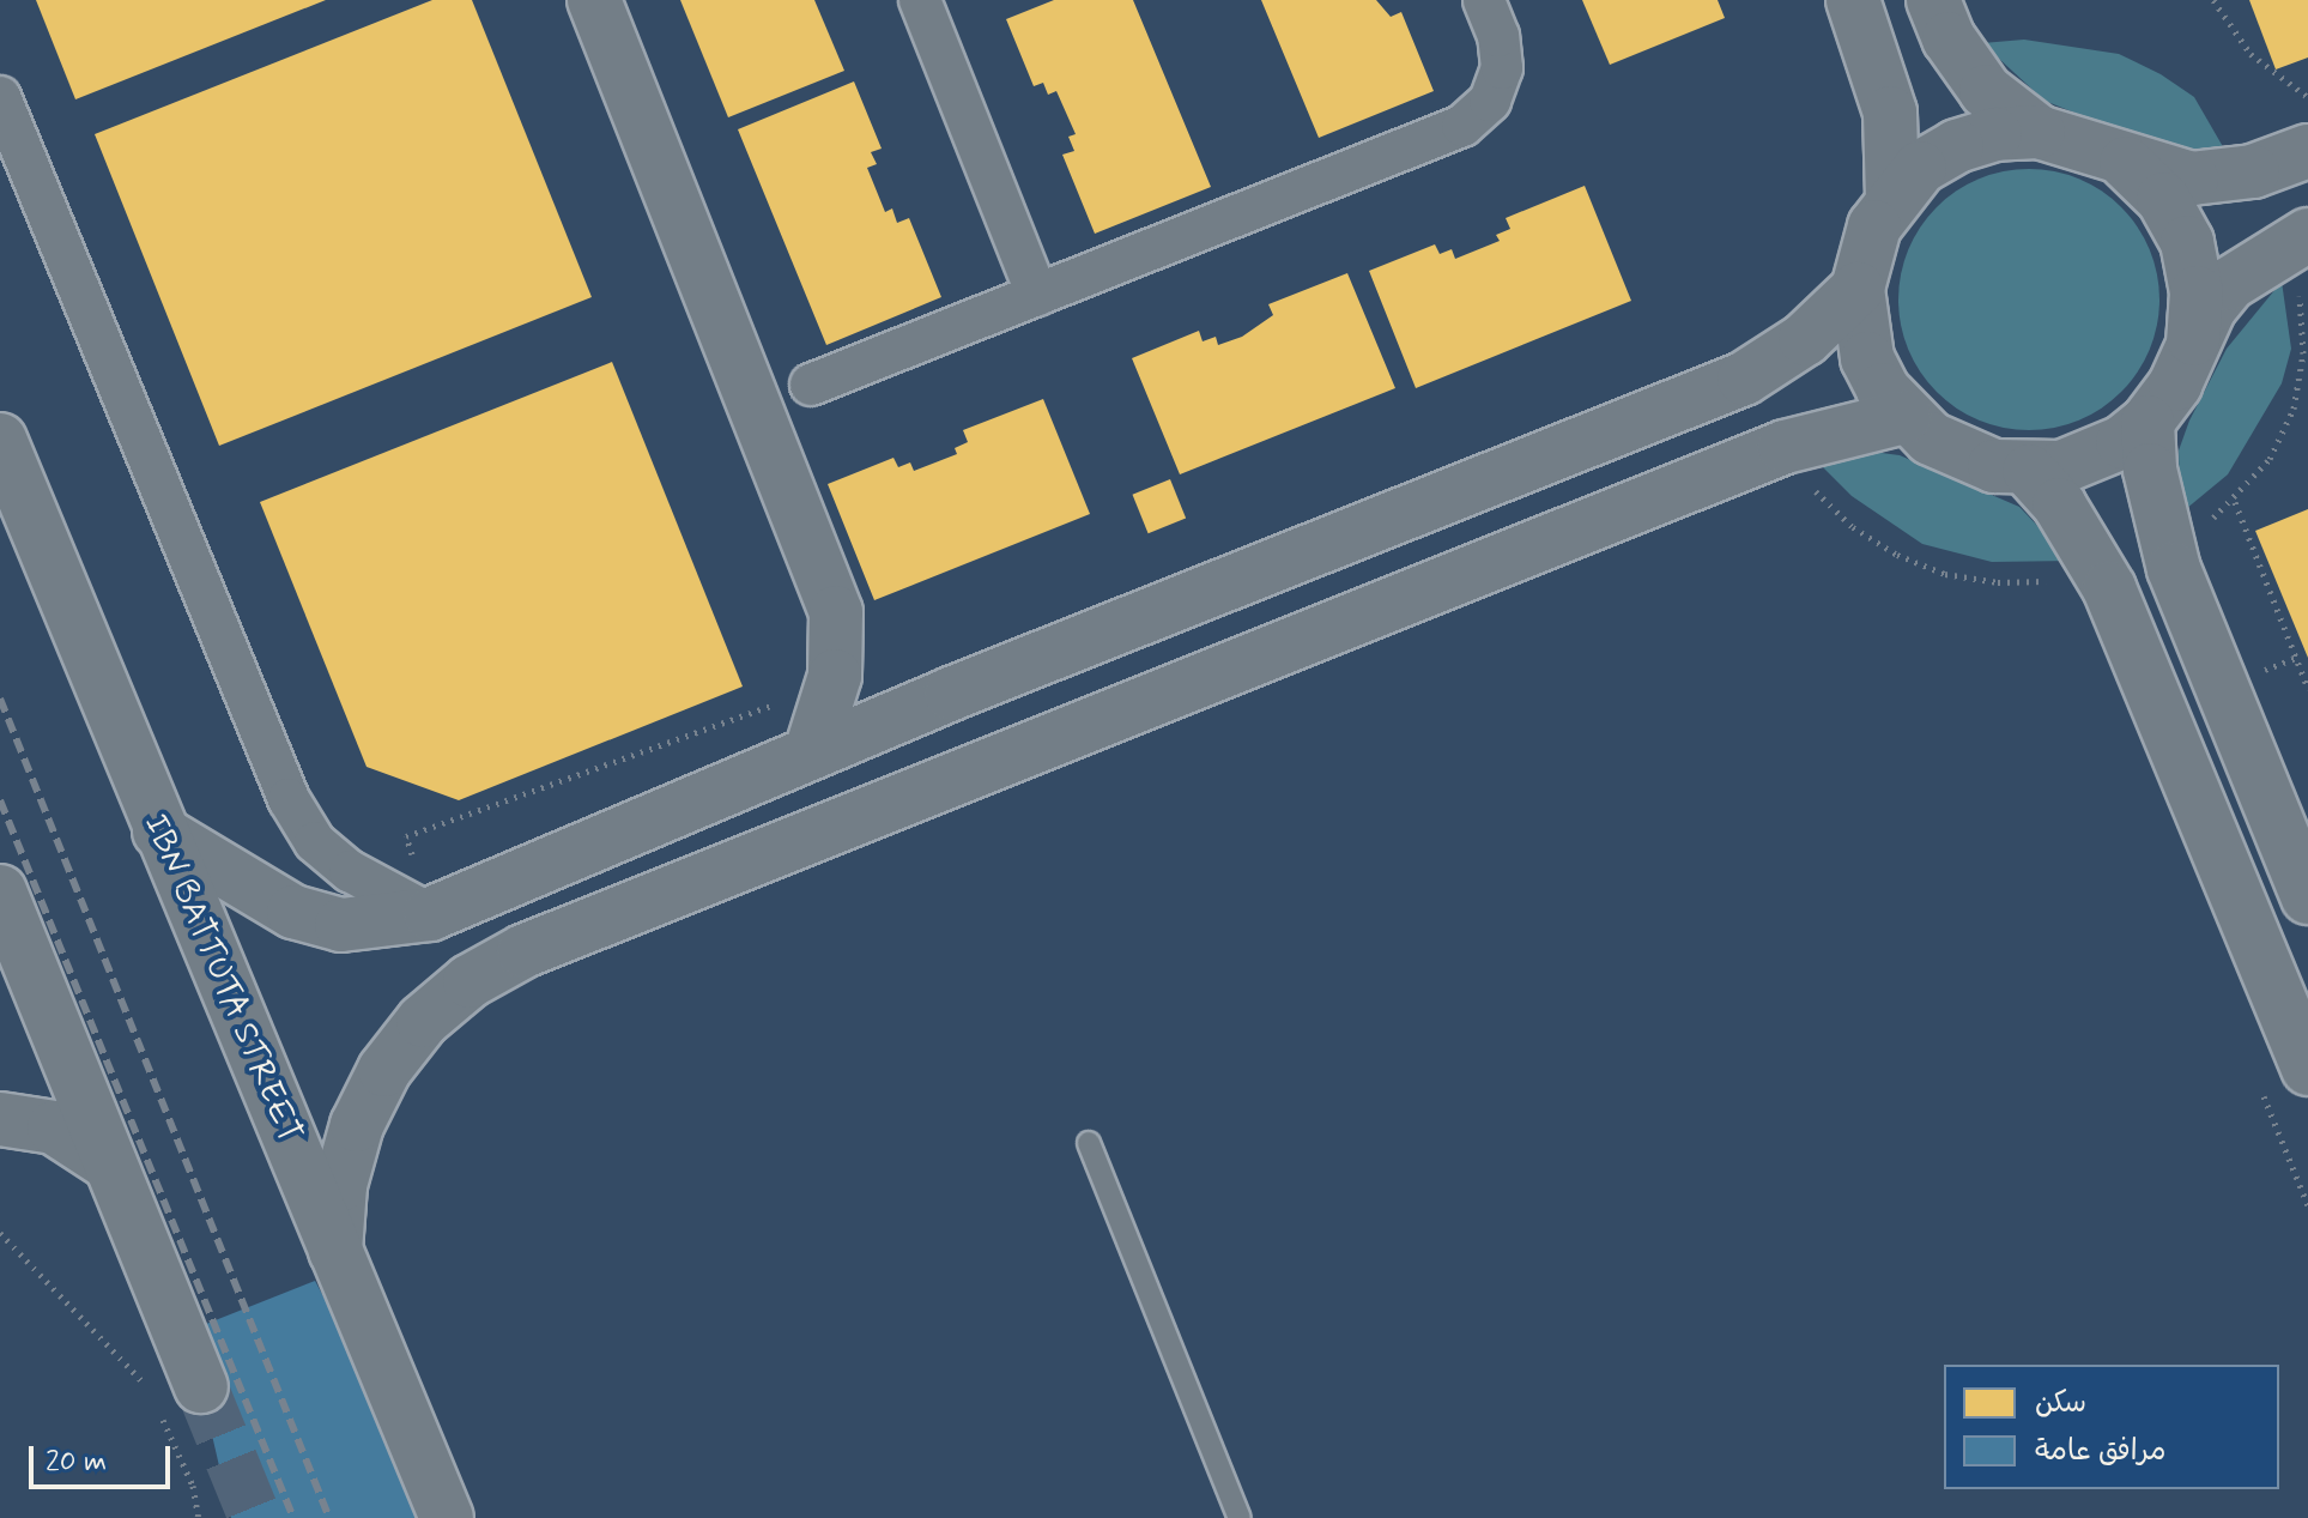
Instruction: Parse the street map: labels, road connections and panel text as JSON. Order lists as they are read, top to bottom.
{
  "streets": {
    "street": ["IBN BATTUTA STREET"]
  },
  "legend": ["سكن", "مرافق عامة"],
  "scale_bar": "20 m"
}
